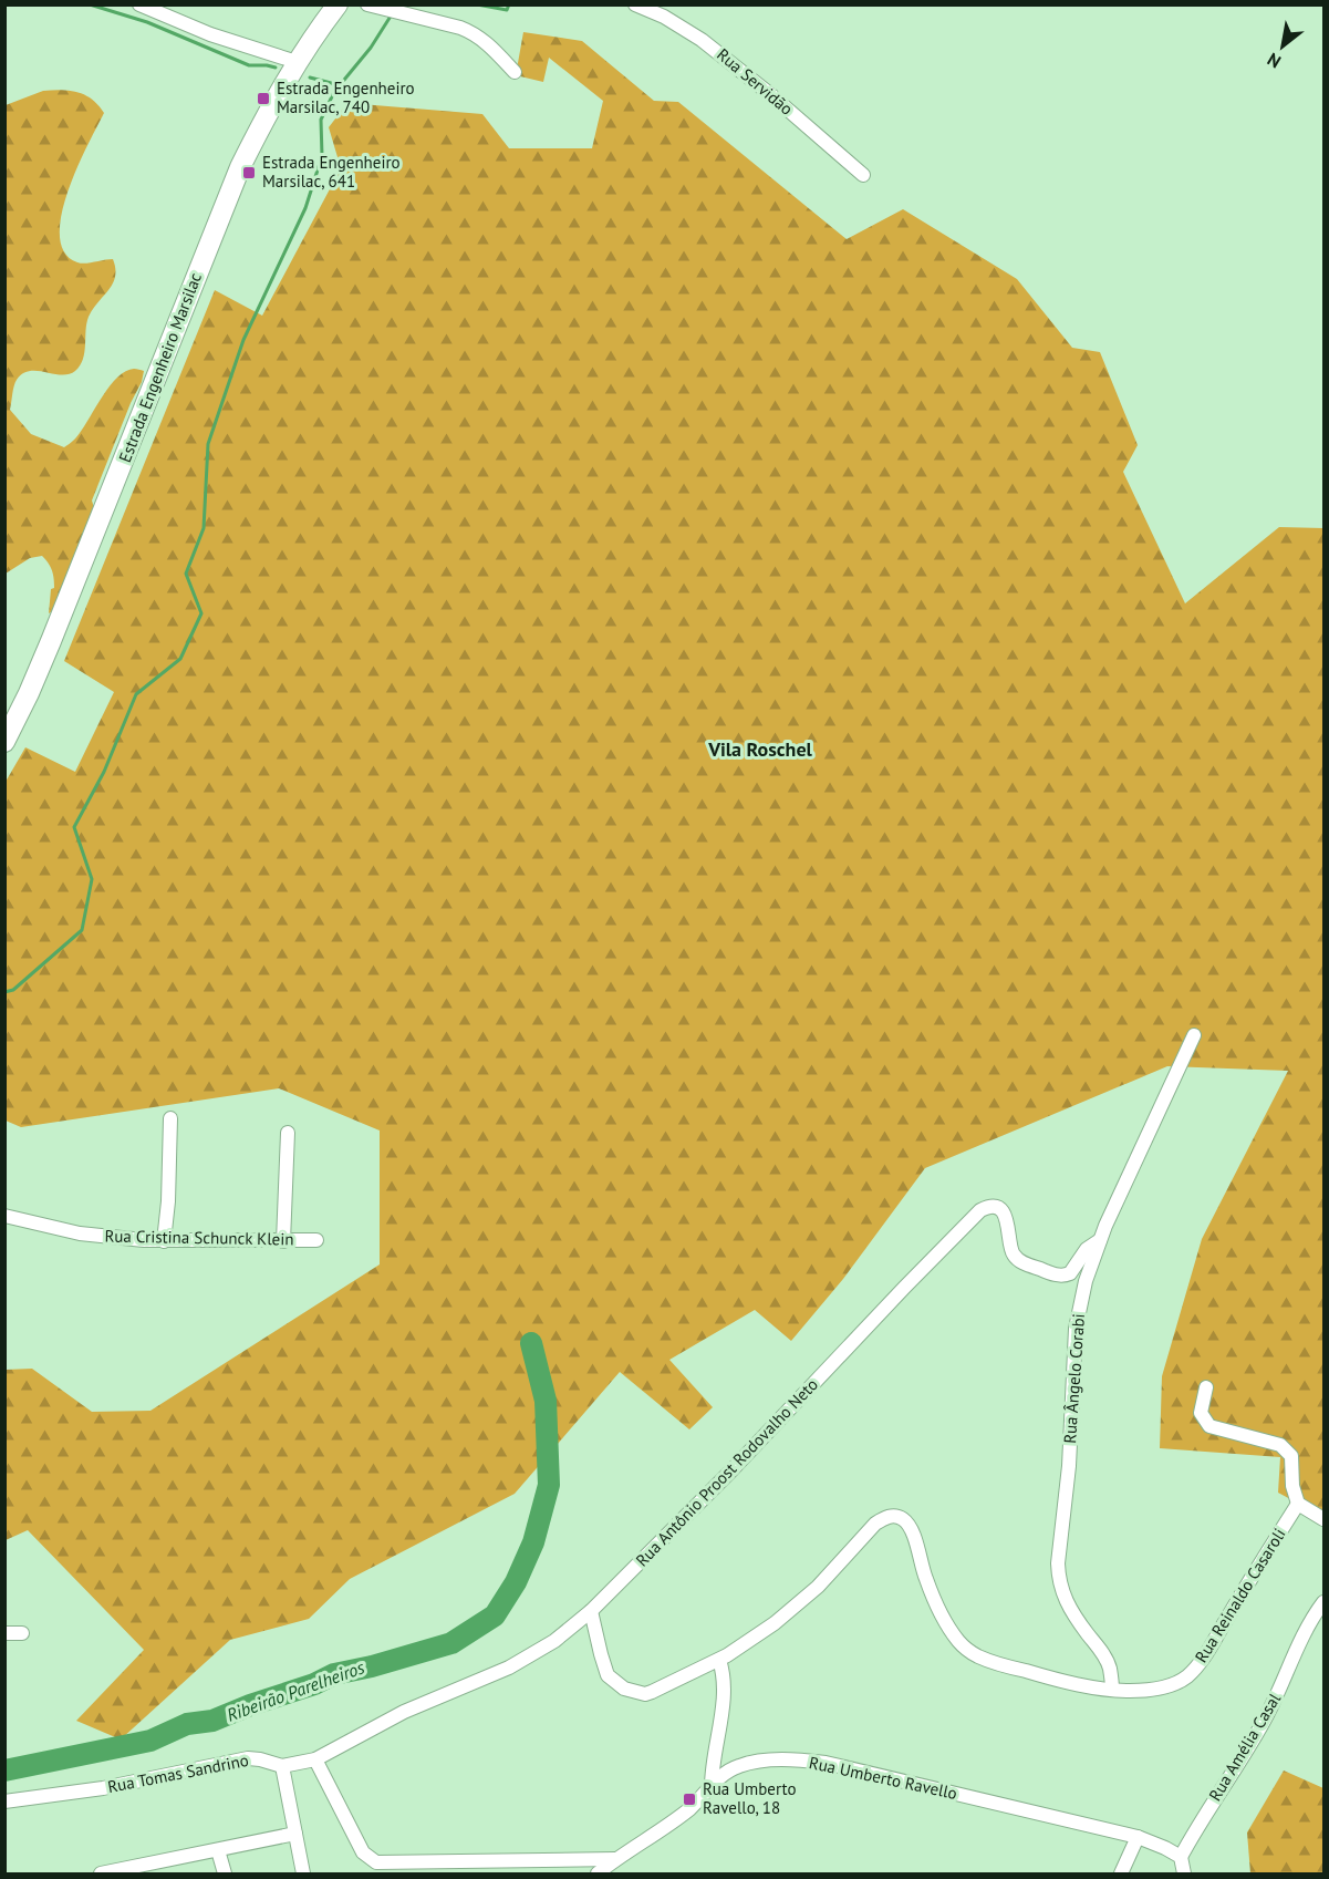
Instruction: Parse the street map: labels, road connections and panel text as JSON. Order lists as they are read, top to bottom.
{
  "streets": {
    "main road": ["Estrada Engenheiro Marsilac"],
    "street": [
      "Rua Servidão",
      "Rua Cristina Schunck Klein",
      "Rua Ângelo Corabi",
      "Rua Antônio Proost Rodovalho Neto",
      "Rua Reinaldo Casaroli",
      "Rua Amélia Casal",
      "Rua Tomas Sandrino",
      "Rua Umberto Ravello"
    ]
  },
  "crossings": [
    ["Rua Ângelo Corabi", "Rua Antônio Proost Rodovalho Neto"],
    ["Rua Ângelo Corabi", "Rua Reinaldo Casaroli"],
    ["Rua Antônio Proost Rodovalho Neto", "Rua Reinaldo Casaroli"],
    ["Rua Antônio Proost Rodovalho Neto", "Rua Tomas Sandrino"],
    ["Rua Amélia Casal", "Rua Umberto Ravello"]
  ],
  "districts": ["Vila Roschel"],
  "water": ["Ribeirão Parelheiros"],
  "places": {
    "transit": ["Estrada Engenheiro Marsilac, 740", "Estrada Engenheiro Marsilac, 641", "Rua Umberto Ravello, 18"]
  },
  "north": "bottom left"
}
